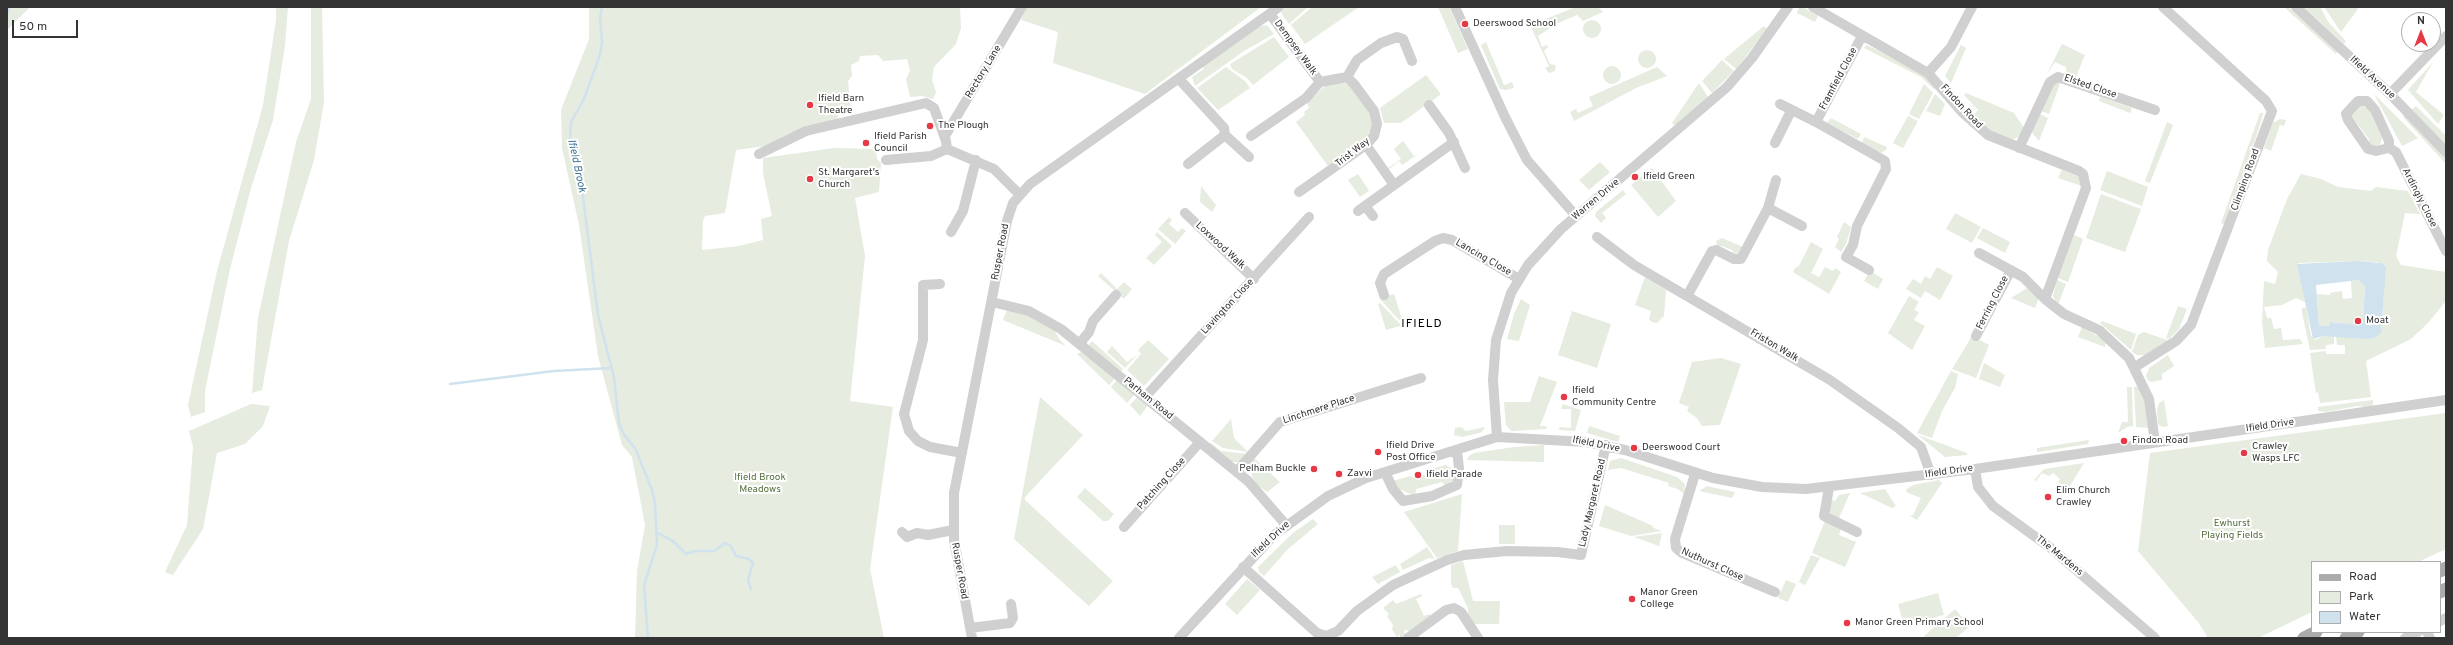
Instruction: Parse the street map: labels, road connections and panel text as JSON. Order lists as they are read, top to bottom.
{
  "streets": {
    "street": [
      "Dempsey Walk",
      "Rectory Lane",
      "Ifield Avenue",
      "Framfield Close",
      "Elsted Close",
      "Findon Road",
      "Trist Way",
      "Climping Road",
      "Ardingly Close",
      "Warren Drive",
      "Loxwood Walk",
      "Rusper Road",
      "Lancing Close",
      "Ferring Close",
      "Lavington Close",
      "Friston Walk",
      "Parham Road",
      "Linchmere Place",
      "Ifield Drive",
      "Patching Close",
      "Lady Margaret Road",
      "The Mardens",
      "Nuthurst Close"
    ]
  },
  "crossings": [
    ["Dempsey Walk", "Rusper Road"],
    ["Framfield Close", "Findon Road"],
    ["Elsted Close", "Findon Road"],
    ["Warren Drive", "Lancing Close"],
    ["Warren Drive", "Ifield Drive"],
    ["Loxwood Walk", "Lavington Close"],
    ["Rusper Road", "Parham Road"],
    ["Lavington Close", "Parham Road"],
    ["Friston Walk", "Ifield Drive"],
    ["Parham Road", "Linchmere Place"],
    ["Parham Road", "Ifield Drive"],
    ["Parham Road", "Patching Close"],
    ["Ifield Drive", "Lady Margaret Road"],
    ["Ifield Drive", "The Mardens"],
    ["Ifield Drive", "Nuthurst Close"]
  ],
  "districts": ["IFIELD"],
  "water": ["Ifield Brook"],
  "parks": ["Ifield Brook Meadows", "Ewhurst Playing Fields"],
  "places": [
    "Deerswood School",
    "Ifield Barn Theatre",
    "The Plough",
    "Ifield Parish Council",
    "Ifield Green",
    "St. Margaret's Church",
    "Moat",
    "Ifield Community Centre",
    "Findon Road",
    "Deerswood Court",
    "Ifield Drive Post Office",
    "Crawley Wasps LFC",
    "Pelham Buckle",
    "Zavvi",
    "Ifield Parade",
    "Elim Church Crawley",
    "Manor Green College",
    "Manor Green Primary School"
  ],
  "legend": ["Road", "Park", "Water"],
  "scale_bar": "50 m",
  "north": "top"
}
